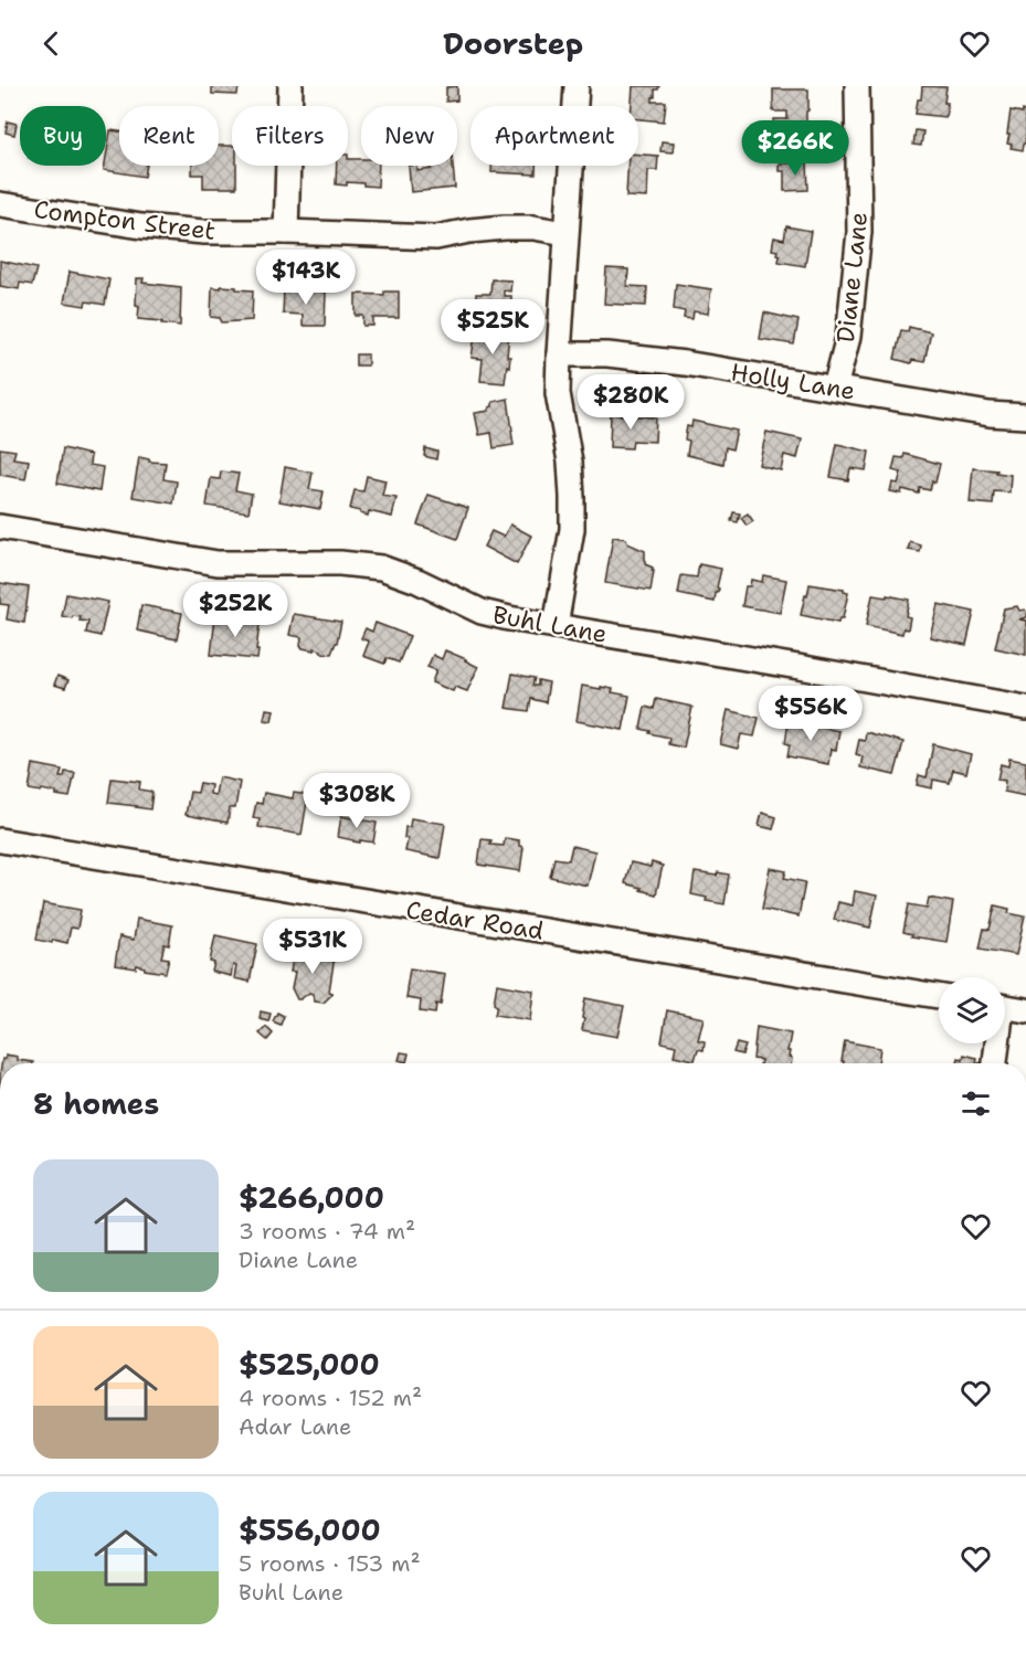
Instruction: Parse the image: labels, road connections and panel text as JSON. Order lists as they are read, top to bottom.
{
  "streets": {
    "street": [
      "Compton Street",
      "Diane Lane",
      "Holly Lane",
      "Buhl Lane",
      "Cedar Road"
    ]
  },
  "crossings": [
    ["Diane Lane", "Holly Lane"]
  ],
  "page": {
    "header": "Doorstep",
    "chip": [
      "Buy",
      "Rent",
      "Filters",
      "New",
      "Apartment"
    ],
    "price": [
      "$266K",
      "$143K",
      "$525K",
      "$280K",
      "$252K",
      "$556K",
      "$308K",
      "$531K"
    ],
    "heading": "8 homes",
    "list": [
      {
        "name": "$266,000",
        "note": "3 rooms · 74 m² · Diane Lane"
      },
      {
        "name": "$525,000",
        "note": "4 rooms · 152 m² · Adar Lane"
      },
      {
        "name": "$556,000",
        "note": "5 rooms · 153 m² · Buhl Lane"
      }
    ]
  }
}
